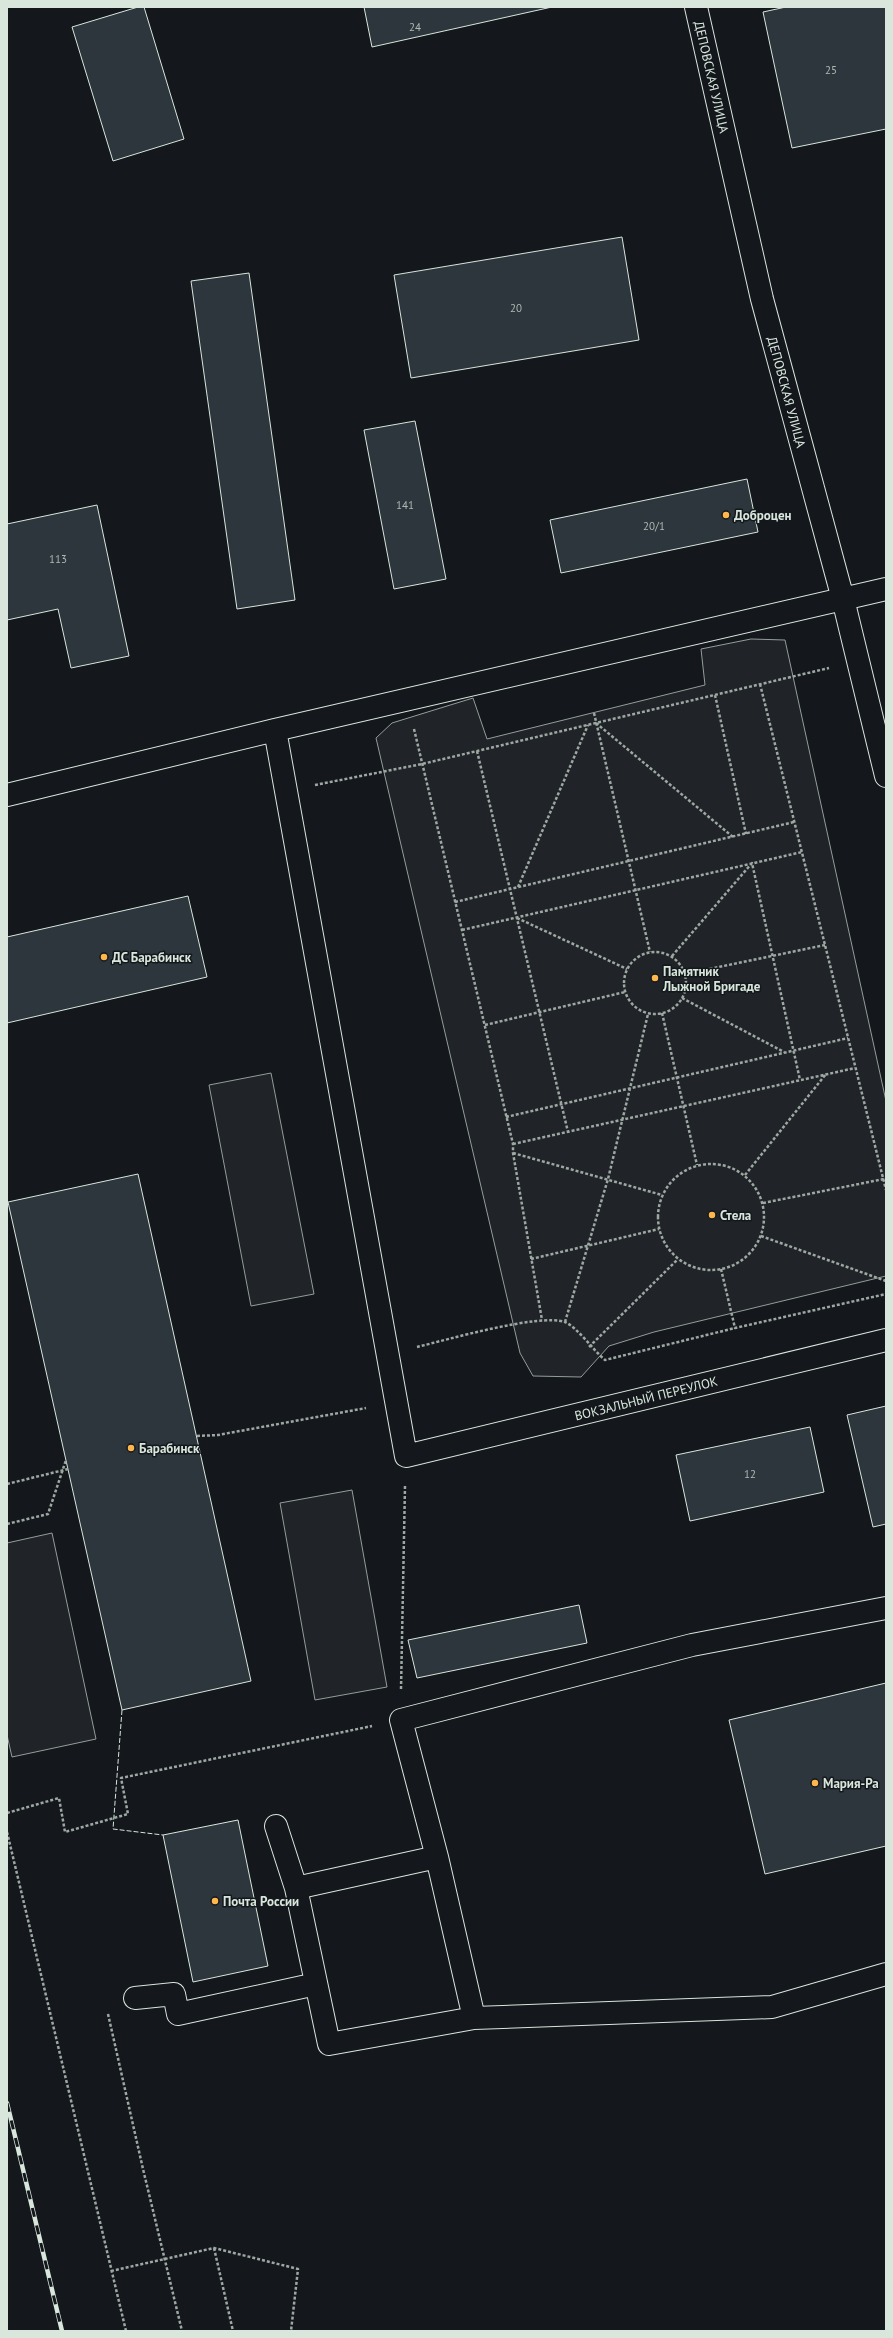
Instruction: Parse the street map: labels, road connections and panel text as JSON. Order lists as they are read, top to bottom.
{
  "streets": {
    "street": ["ДЕПОВСКАЯ УЛИЦА", "ВОКЗАЛЬНЫЙ ПЕРЕУЛОК"]
  },
  "places": [
    "Доброцен",
    "ДС Барабинск",
    "Памятник Лыжной Бригаде",
    "Стела",
    "Барабинск",
    "Мария-Ра",
    "Почта России"
  ],
  "house_numbers": [
    "24",
    "25",
    "20",
    "141",
    "20/1",
    "113",
    "12"
  ]
}
